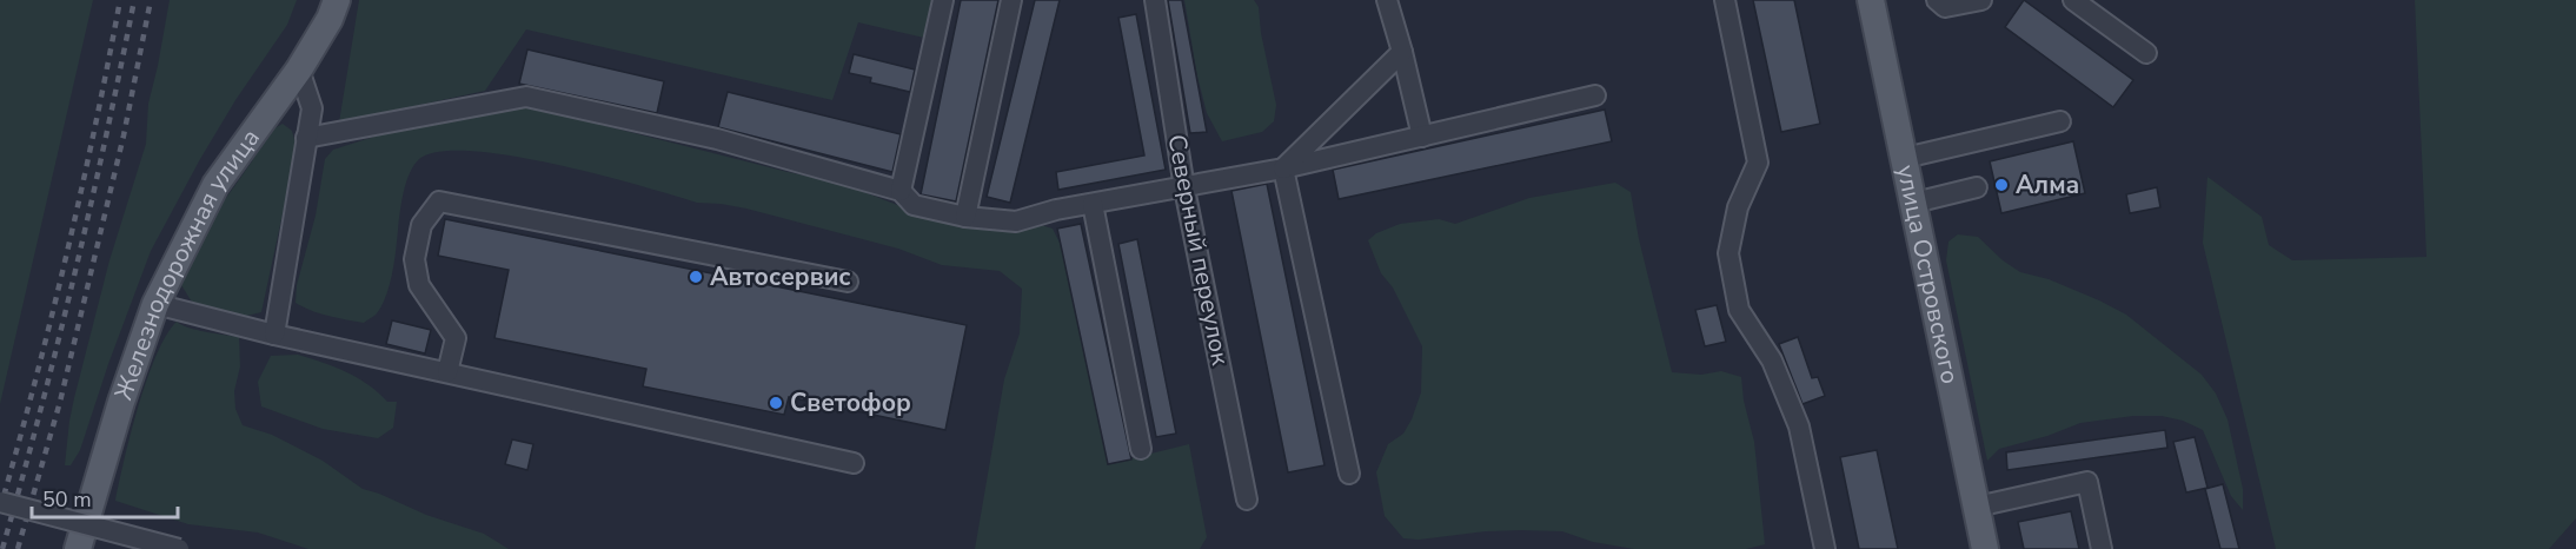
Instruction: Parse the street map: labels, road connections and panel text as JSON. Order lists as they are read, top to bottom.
{
  "streets": {
    "main road": ["Железнодорожная улица", "улица Островского"],
    "street": ["Северный переулок"]
  },
  "places": ["Алма", "Автосервис", "Светофор"],
  "scale_bar": "50 m"
}
